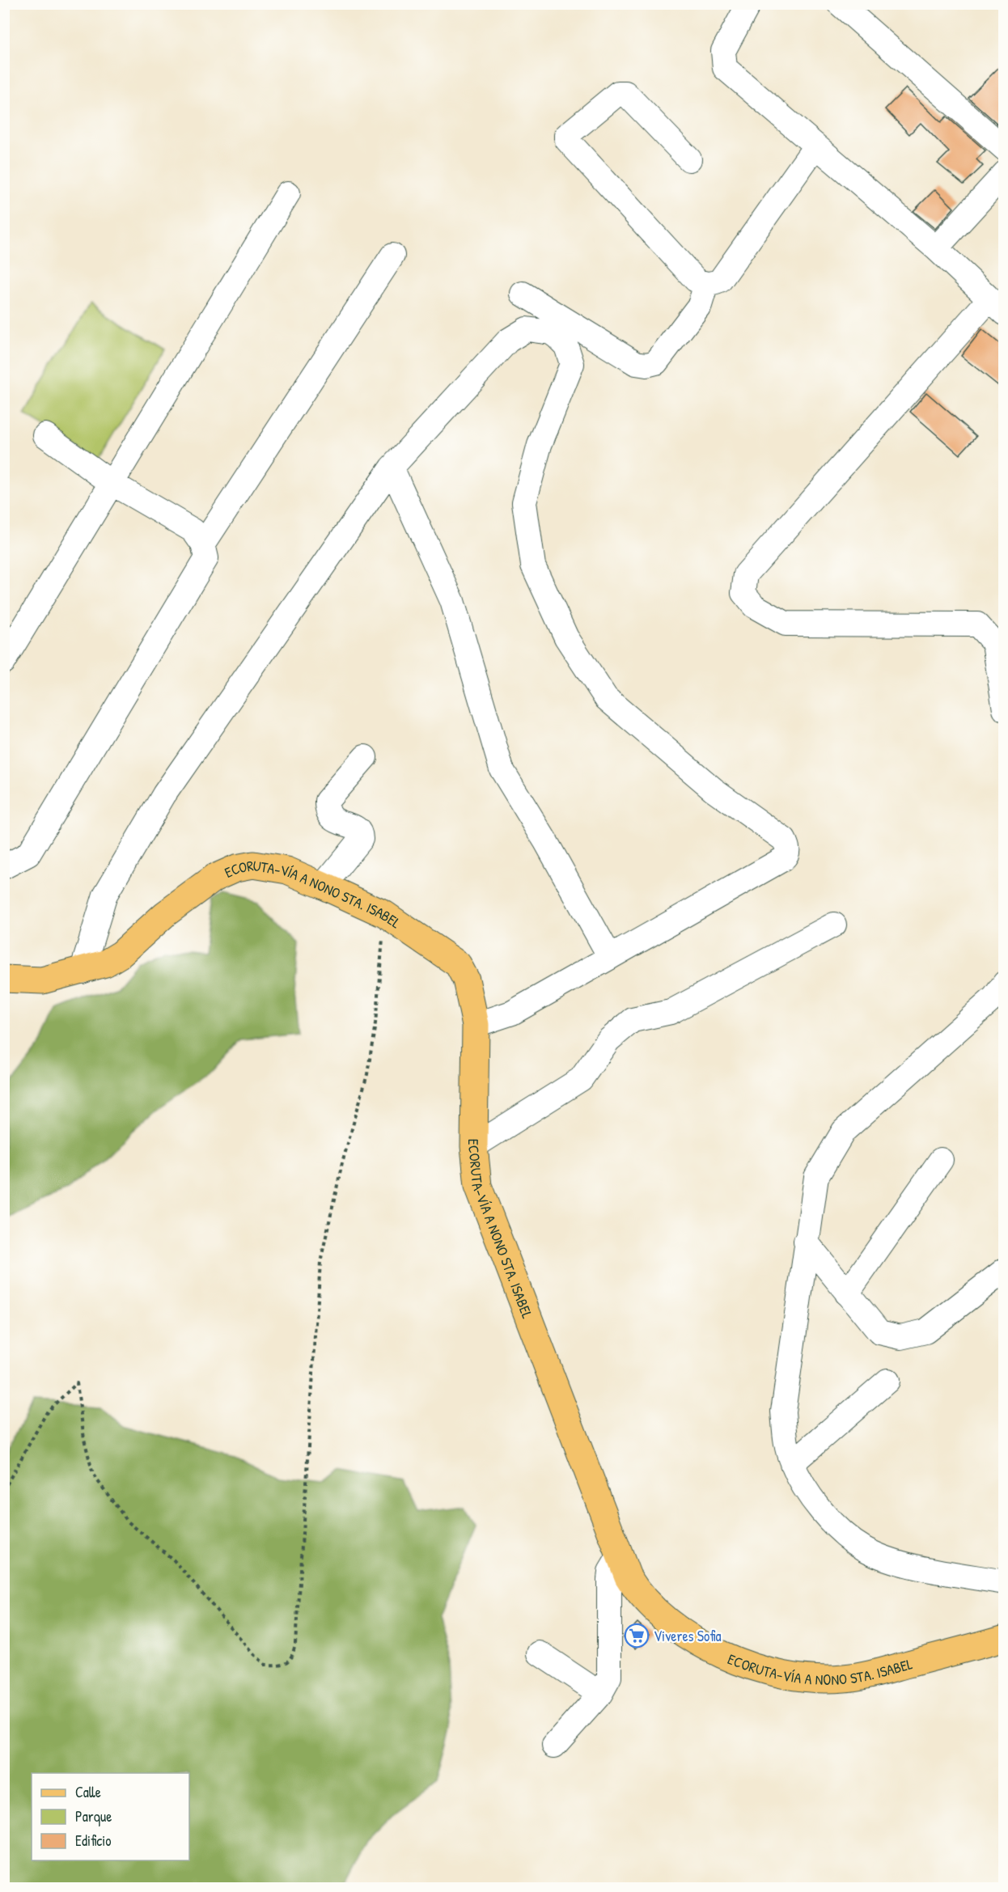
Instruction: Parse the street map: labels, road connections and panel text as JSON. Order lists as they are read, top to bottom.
{
  "streets": {
    "main road": ["ECORUTA-VÍA A NONO STA. ISABEL"]
  },
  "places": {
    "supermarket": ["Viveres Sofia"]
  },
  "legend": ["Calle", "Parque", "Edificio"]
}
